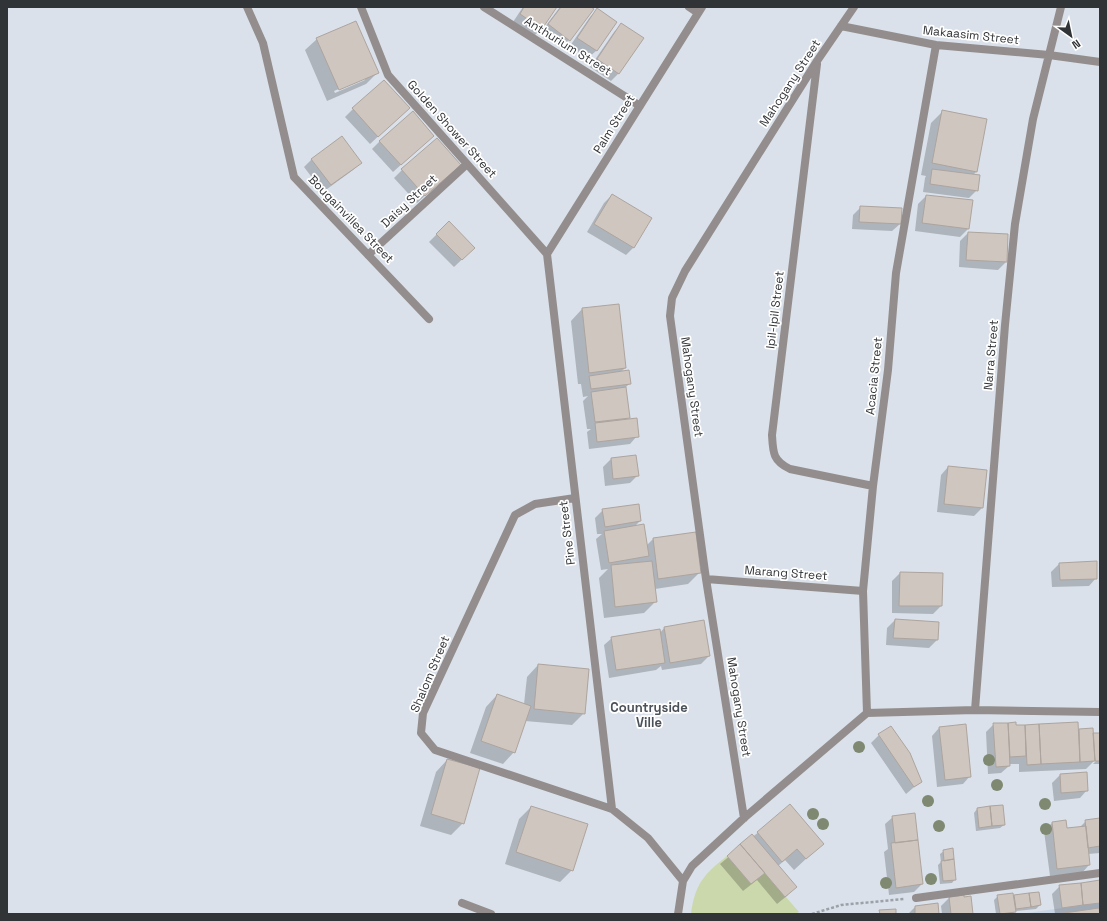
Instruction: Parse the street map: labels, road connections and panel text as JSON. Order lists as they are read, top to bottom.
{
  "streets": {
    "street": [
      "Makaasim Street",
      "Anthurium Street",
      "Mahogany Street",
      "Palm Street",
      "Golden Shower Street",
      "Daisy Street",
      "Bougainvillea Street",
      "Ipil-Ipil Street",
      "Narra Street",
      "Acacia Street",
      "Pine Street",
      "Marang Street",
      "Shalom Street"
    ]
  },
  "crossings": [
    ["Makaasim Street", "Mahogany Street"],
    ["Makaasim Street", "Narra Street"],
    ["Makaasim Street", "Acacia Street"],
    ["Anthurium Street", "Palm Street"],
    ["Mahogany Street", "Ipil-Ipil Street"],
    ["Mahogany Street", "Marang Street"],
    ["Palm Street", "Golden Shower Street"],
    ["Palm Street", "Pine Street"],
    ["Golden Shower Street", "Daisy Street"],
    ["Golden Shower Street", "Pine Street"],
    ["Daisy Street", "Bougainvillea Street"],
    ["Ipil-Ipil Street", "Acacia Street"],
    ["Acacia Street", "Marang Street"],
    ["Pine Street", "Shalom Street"]
  ],
  "districts": ["Countryside Ville"],
  "north": "bottom right"
}
